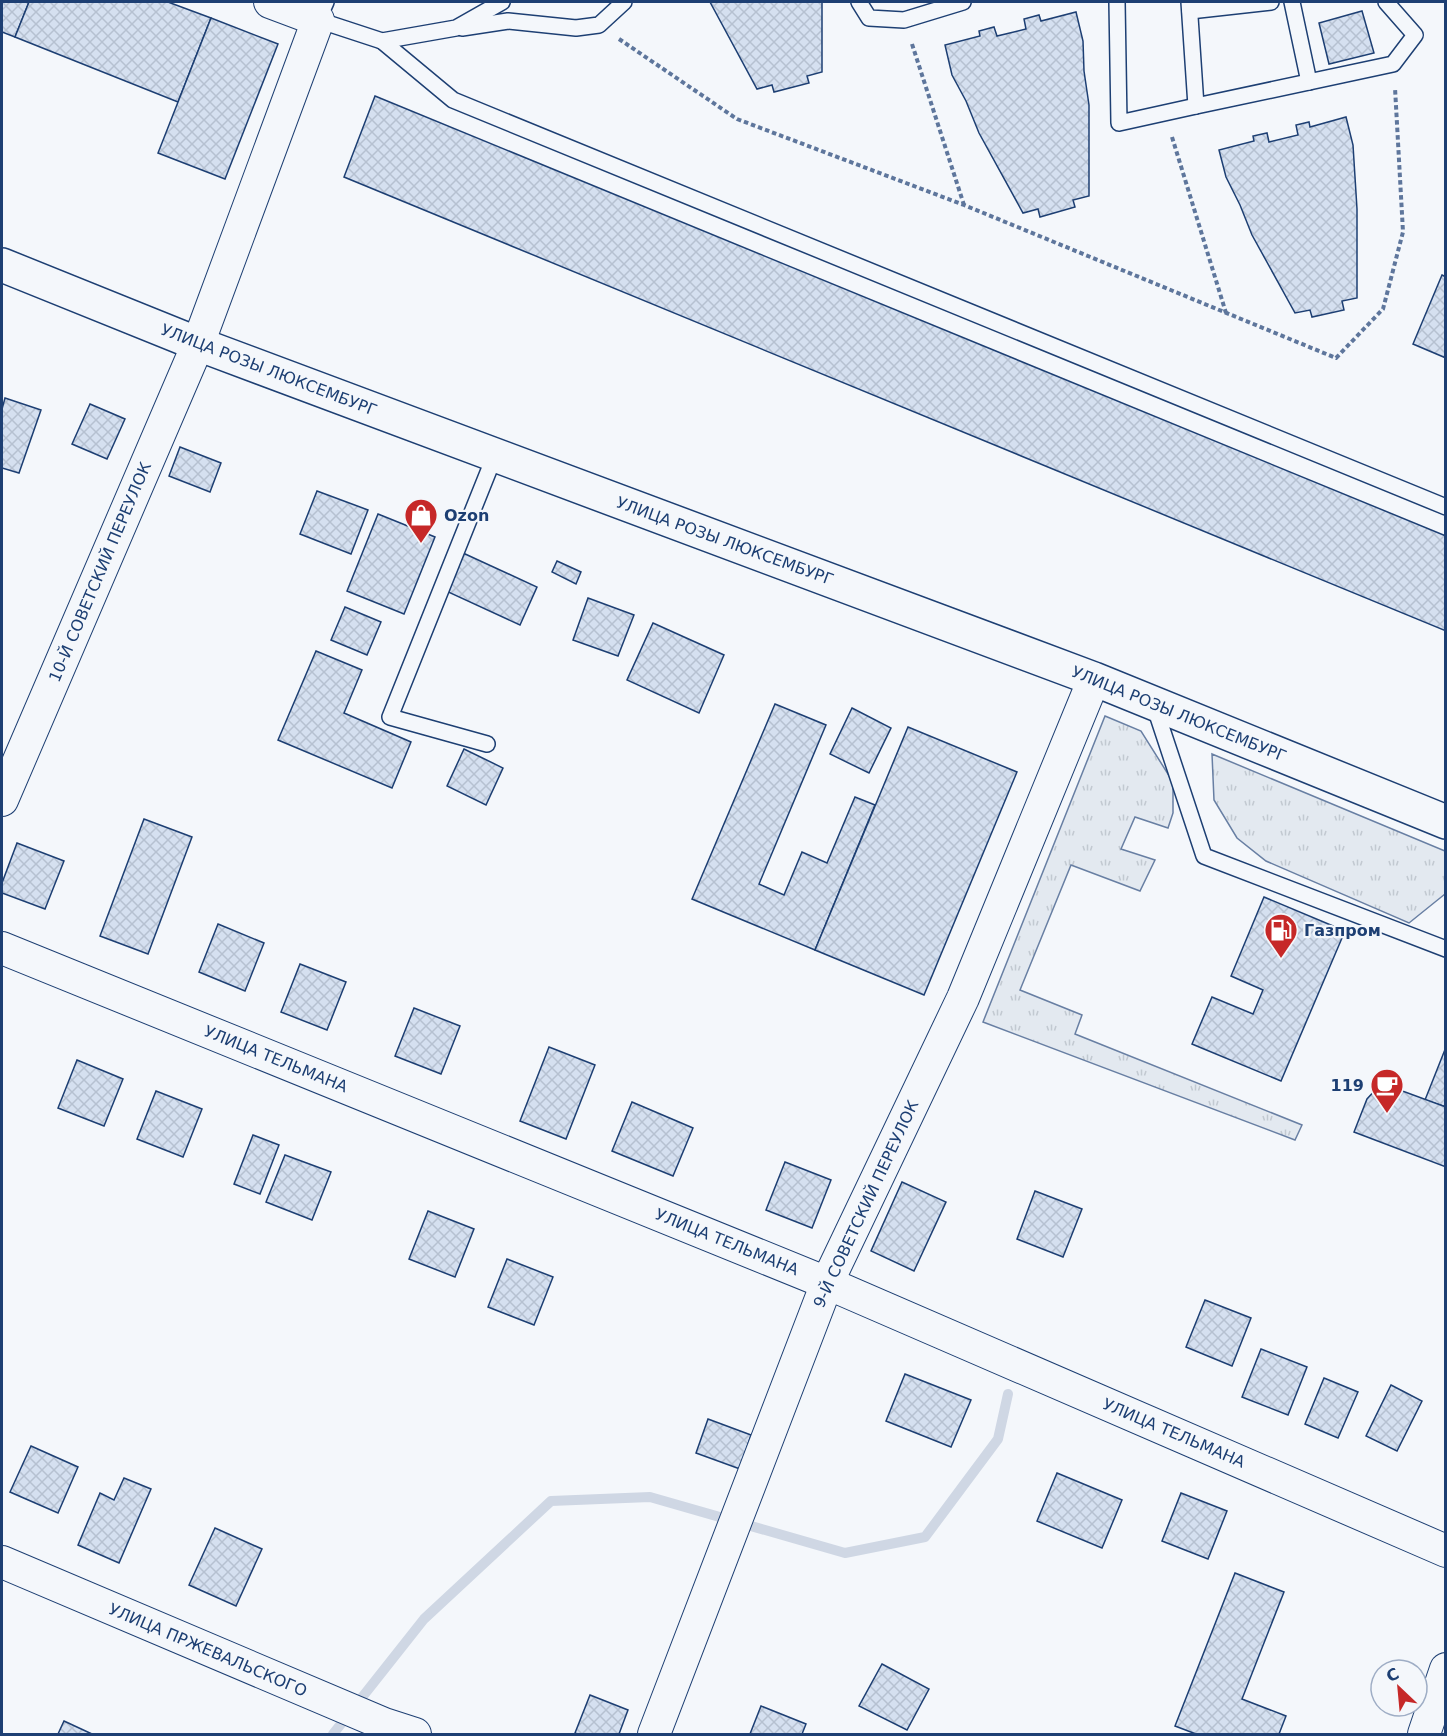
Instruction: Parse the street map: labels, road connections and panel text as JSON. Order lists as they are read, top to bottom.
{
  "streets": {
    "main road": ["УЛИЦА РОЗЫ ЛЮКСЕМБУРГ"],
    "street": [
      "10-Й СОВЕТСКИЙ ПЕРЕУЛОК",
      "УЛИЦА ТЕЛЬМАНА",
      "9-Й СОВЕТСКИЙ ПЕРЕУЛОК",
      "УЛИЦА ПРЖЕВАЛЬСКОГО"
    ]
  },
  "crossings": [
    ["УЛИЦА РОЗЫ ЛЮКСЕМБУРГ", "10-Й СОВЕТСКИЙ ПЕРЕУЛОК"],
    ["УЛИЦА РОЗЫ ЛЮКСЕМБУРГ", "9-Й СОВЕТСКИЙ ПЕРЕУЛОК"],
    ["УЛИЦА ТЕЛЬМАНА", "9-Й СОВЕТСКИЙ ПЕРЕУЛОК"]
  ],
  "places": {
    "shop": ["Ozon"],
    "fuel station": ["Газпром"],
    "cafe": ["119"]
  },
  "north": "top left"
}
